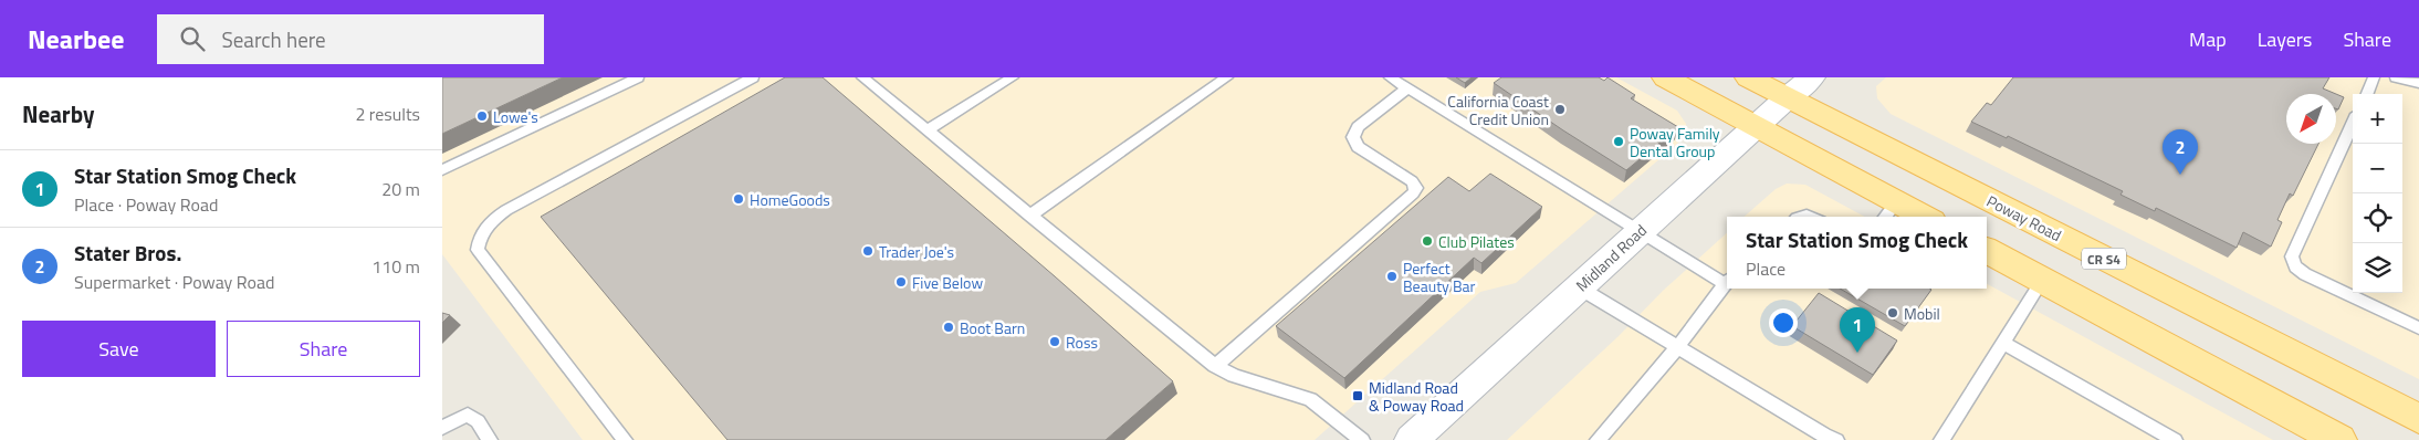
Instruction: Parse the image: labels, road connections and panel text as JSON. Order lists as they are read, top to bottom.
{
  "streets": {
    "main road": ["Poway Road", "Midland Road", "CR S4"]
  },
  "crossings": [
    ["Poway Road", "Midland Road"]
  ],
  "places": {
    "other": [
      "California Coast Credit Union",
      "Lowe's",
      "Poway Family Dental Group",
      "HomeGoods",
      "Club Pilates",
      "Trader Joe's",
      "Perfect Beauty Bar",
      "Five Below",
      "Mobil",
      "Boot Barn",
      "Ross"
    ],
    "transit": ["Midland Road & Poway Road"]
  },
  "north": "bottom left",
  "page": {
    "header": "Nearbee",
    "search": "Search here",
    "nav": ["Map", "Layers", "Share"],
    "heading": ["Nearby", "2 results"],
    "map_buttons": ["+", "−"],
    "pins": ["2", "1"],
    "list": [
      {
        "mark": "1",
        "name": "Star Station Smog Check",
        "note": "Place · Poway Road",
        "value": "20 m"
      },
      {
        "mark": "2",
        "name": "Stater Bros.",
        "note": "Supermarket · Poway Road",
        "value": "110 m"
      }
    ],
    "popup": ["Star Station Smog Check", "Place"],
    "buttons": ["Save", "Share"]
  }
}
